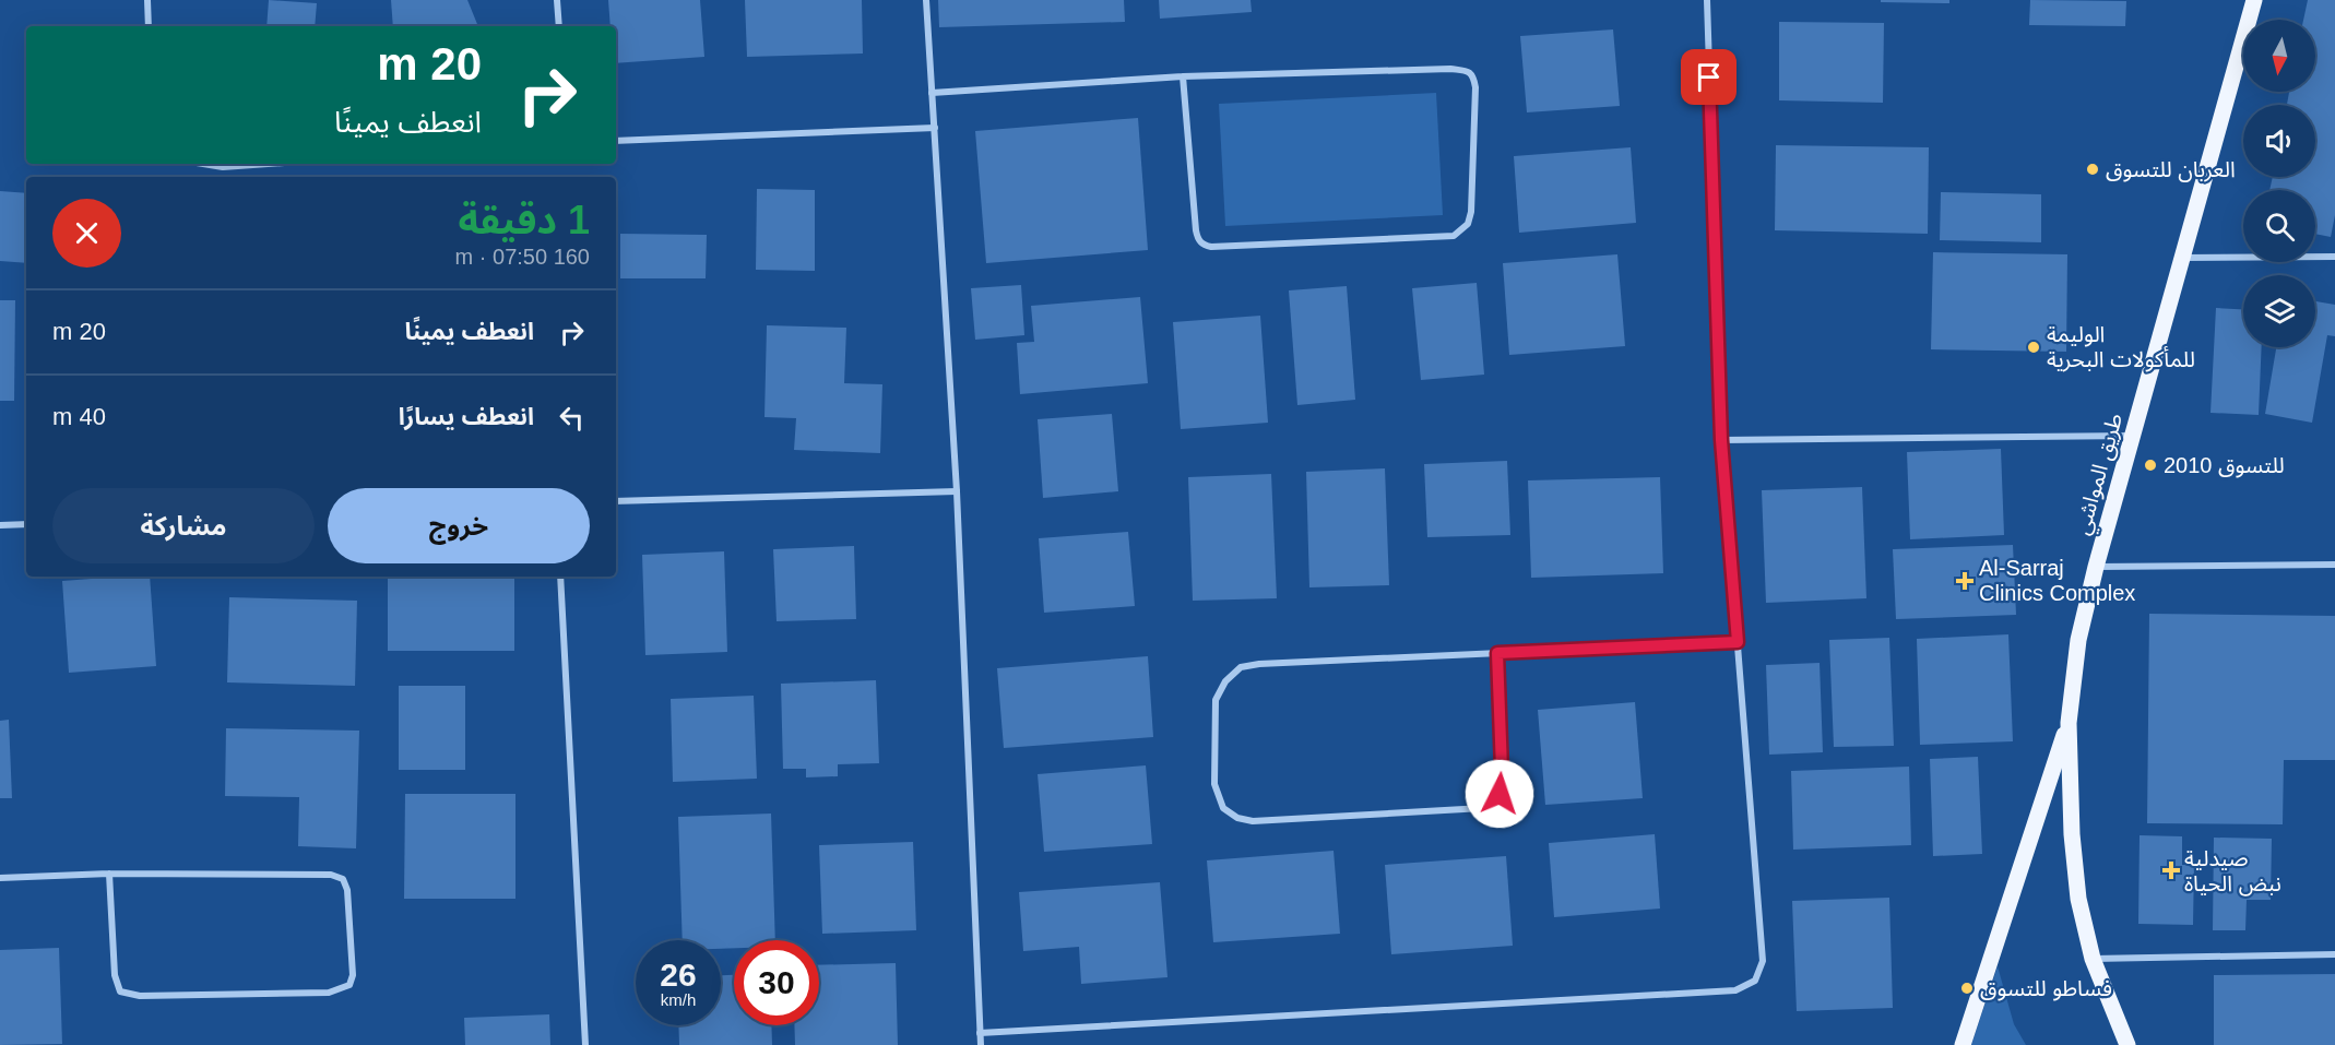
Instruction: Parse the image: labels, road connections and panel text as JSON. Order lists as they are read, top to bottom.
{
  "streets": {
    "main road": ["طريق المواشي"]
  },
  "places": {
    "other": [
      "العربان للتسوق",
      "الوليمة للمأكولات البحرية",
      "2010 للتسوق",
      "فساطو للتسوق"
    ],
    "health": ["Al-Sarraj Clinics Complex", "صيدلية نبض الحياة"]
  },
  "north": "bottom",
  "page": {
    "turn": ["20 m", "انعطف يمينًا"],
    "heading": ["1 دقيقة", "160 m · 07:50"],
    "list": [
      {
        "name": "انعطف يمينًا",
        "value": "20 m"
      },
      {
        "name": "انعطف يسارًا",
        "value": "40 m"
      }
    ],
    "buttons": ["خروج", "مشاركة"],
    "speed": "26 km/h",
    "limit": "30"
  }
}
